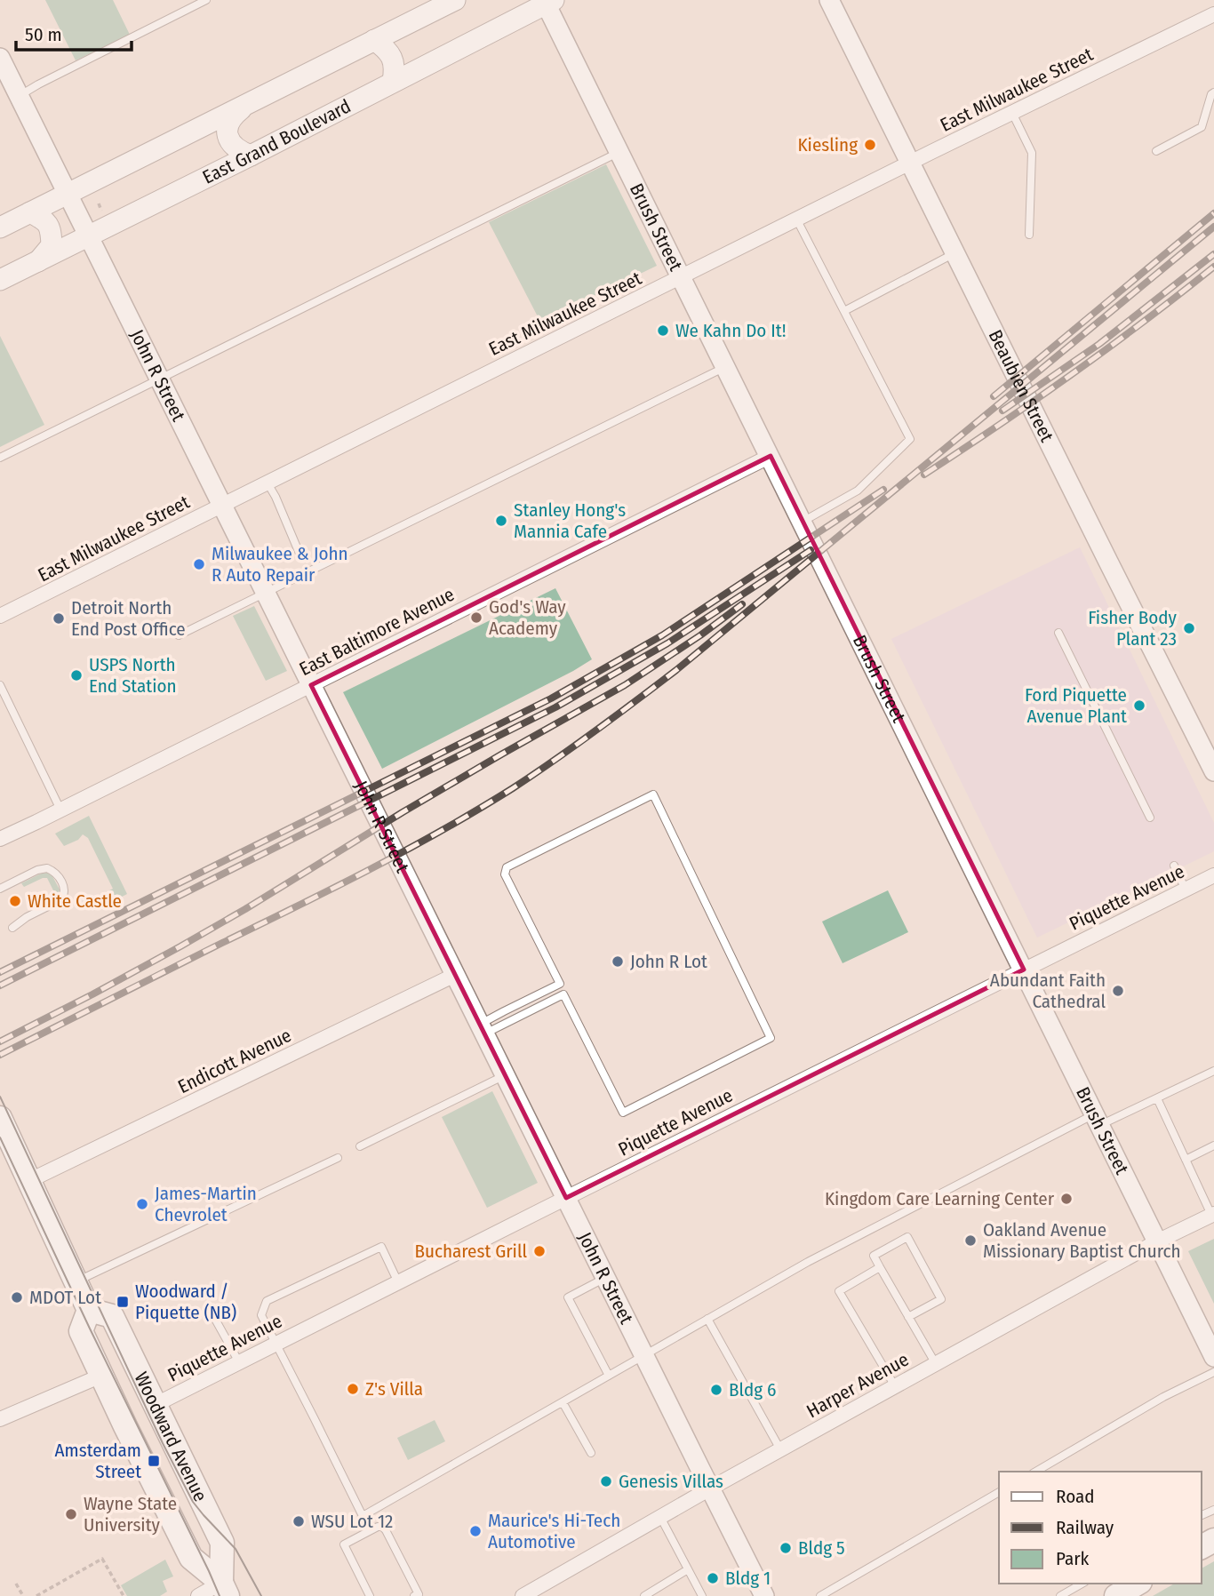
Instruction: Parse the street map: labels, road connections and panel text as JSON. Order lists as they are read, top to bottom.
{
  "streets": {
    "main road": ["East Grand Boulevard", "Woodward Avenue"],
    "street": [
      "East Milwaukee Street",
      "Brush Street",
      "John R Street",
      "Beaubien Street",
      "East Baltimore Avenue",
      "Piquette Avenue",
      "Endicott Avenue",
      "Harper Avenue"
    ]
  },
  "crossings": [
    ["East Milwaukee Street", "Brush Street"],
    ["East Milwaukee Street", "John R Street"],
    ["East Milwaukee Street", "Beaubien Street"],
    ["East Grand Boulevard", "Brush Street"],
    ["East Grand Boulevard", "John R Street"],
    ["Brush Street", "East Baltimore Avenue"],
    ["Brush Street", "Piquette Avenue"],
    ["Brush Street", "Harper Avenue"],
    ["John R Street", "East Baltimore Avenue"],
    ["John R Street", "Piquette Avenue"],
    ["John R Street", "Endicott Avenue"],
    ["John R Street", "Harper Avenue"],
    ["Piquette Avenue", "Woodward Avenue"]
  ],
  "places": {
    "other": [
      "Kiesling",
      "We Kahn Do It!",
      "Stanley Hong's Mannia Cafe",
      "Milwaukee & John R Auto Repair",
      "God's Way Academy",
      "Detroit North End Post Office",
      "Fisher Body Plant 23",
      "USPS North End Station",
      "Ford Piquette Avenue Plant",
      "White Castle",
      "John R Lot",
      "Abundant Faith Cathedral",
      "Kingdom Care Learning Center",
      "James-Martin Chevrolet",
      "Oakland Avenue Missionary Baptist Church",
      "Bucharest Grill",
      "MDOT Lot",
      "Z's Villa",
      "Bldg 6",
      "Genesis Villas",
      "Wayne State University",
      "WSU Lot 12",
      "Maurice's Hi-Tech Automotive",
      "Bldg 5",
      "Bldg 1"
    ],
    "transit": ["Woodward / Piquette (NB)", "Amsterdam Street"]
  },
  "legend": ["Road", "Railway", "Park"],
  "scale_bar": "50 m"
}
